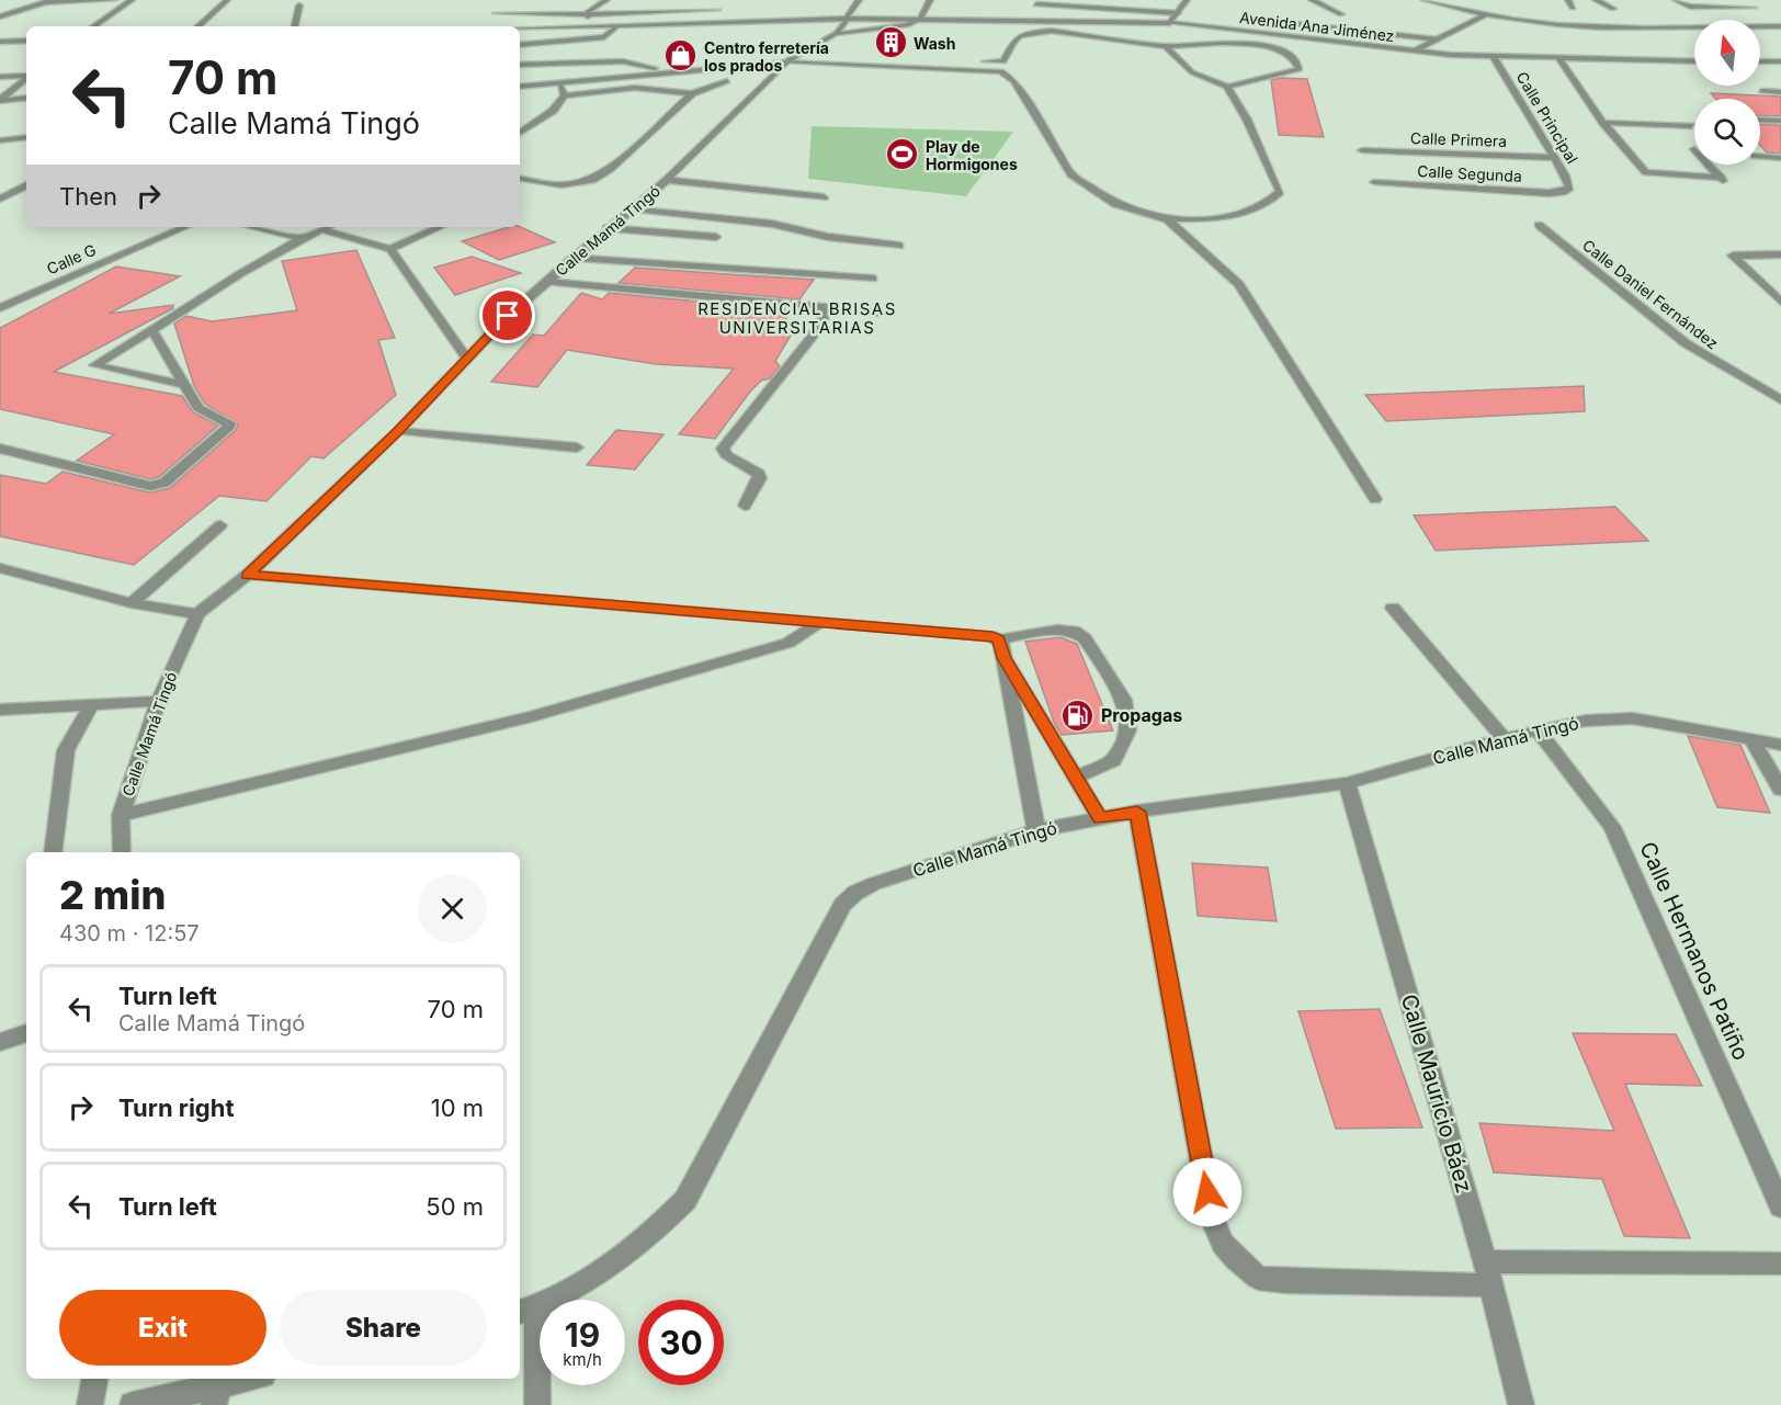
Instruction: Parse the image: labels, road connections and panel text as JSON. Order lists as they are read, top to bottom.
{
  "streets": {
    "street": [
      "Avenida Ana Jiménez",
      "Calle Principal",
      "Calle Primera",
      "Calle Segunda",
      "Calle Mamá Tingó",
      "Calle G",
      "Calle Daniel Fernández",
      "Calle Hermanos Patiño",
      "Calle Mauricio Báez"
    ]
  },
  "crossings": [
    ["Avenida Ana Jiménez", "Calle Principal"],
    ["Avenida Ana Jiménez", "Calle Mamá Tingó"],
    ["Calle Principal", "Calle Primera"],
    ["Calle Principal", "Calle Segunda"],
    ["Calle Mamá Tingó", "Calle Hermanos Patiño"],
    ["Calle Mamá Tingó", "Calle Mauricio Báez"]
  ],
  "districts": ["RESIDENCIAL BRISAS UNIVERSITARIAS"],
  "places": {
    "building": ["Wash"],
    "shop": ["Centro ferretería los prados"],
    "sports": ["Play de Hormigones"],
    "fuel station": ["Propagas"]
  },
  "north": "top",
  "page": {
    "turn": ["70 m", "Calle Mamá Tingó"],
    "then": "Then",
    "heading": ["2 min", "430 m · 12:57"],
    "list": [
      {
        "name": "Turn left",
        "note": "Calle Mamá Tingó",
        "value": "70 m"
      },
      {
        "name": "Turn right",
        "value": "10 m"
      },
      {
        "name": "Turn left",
        "value": "50 m"
      }
    ],
    "buttons": ["Exit", "Share"],
    "speed": "19 km/h",
    "limit": "30"
  }
}
